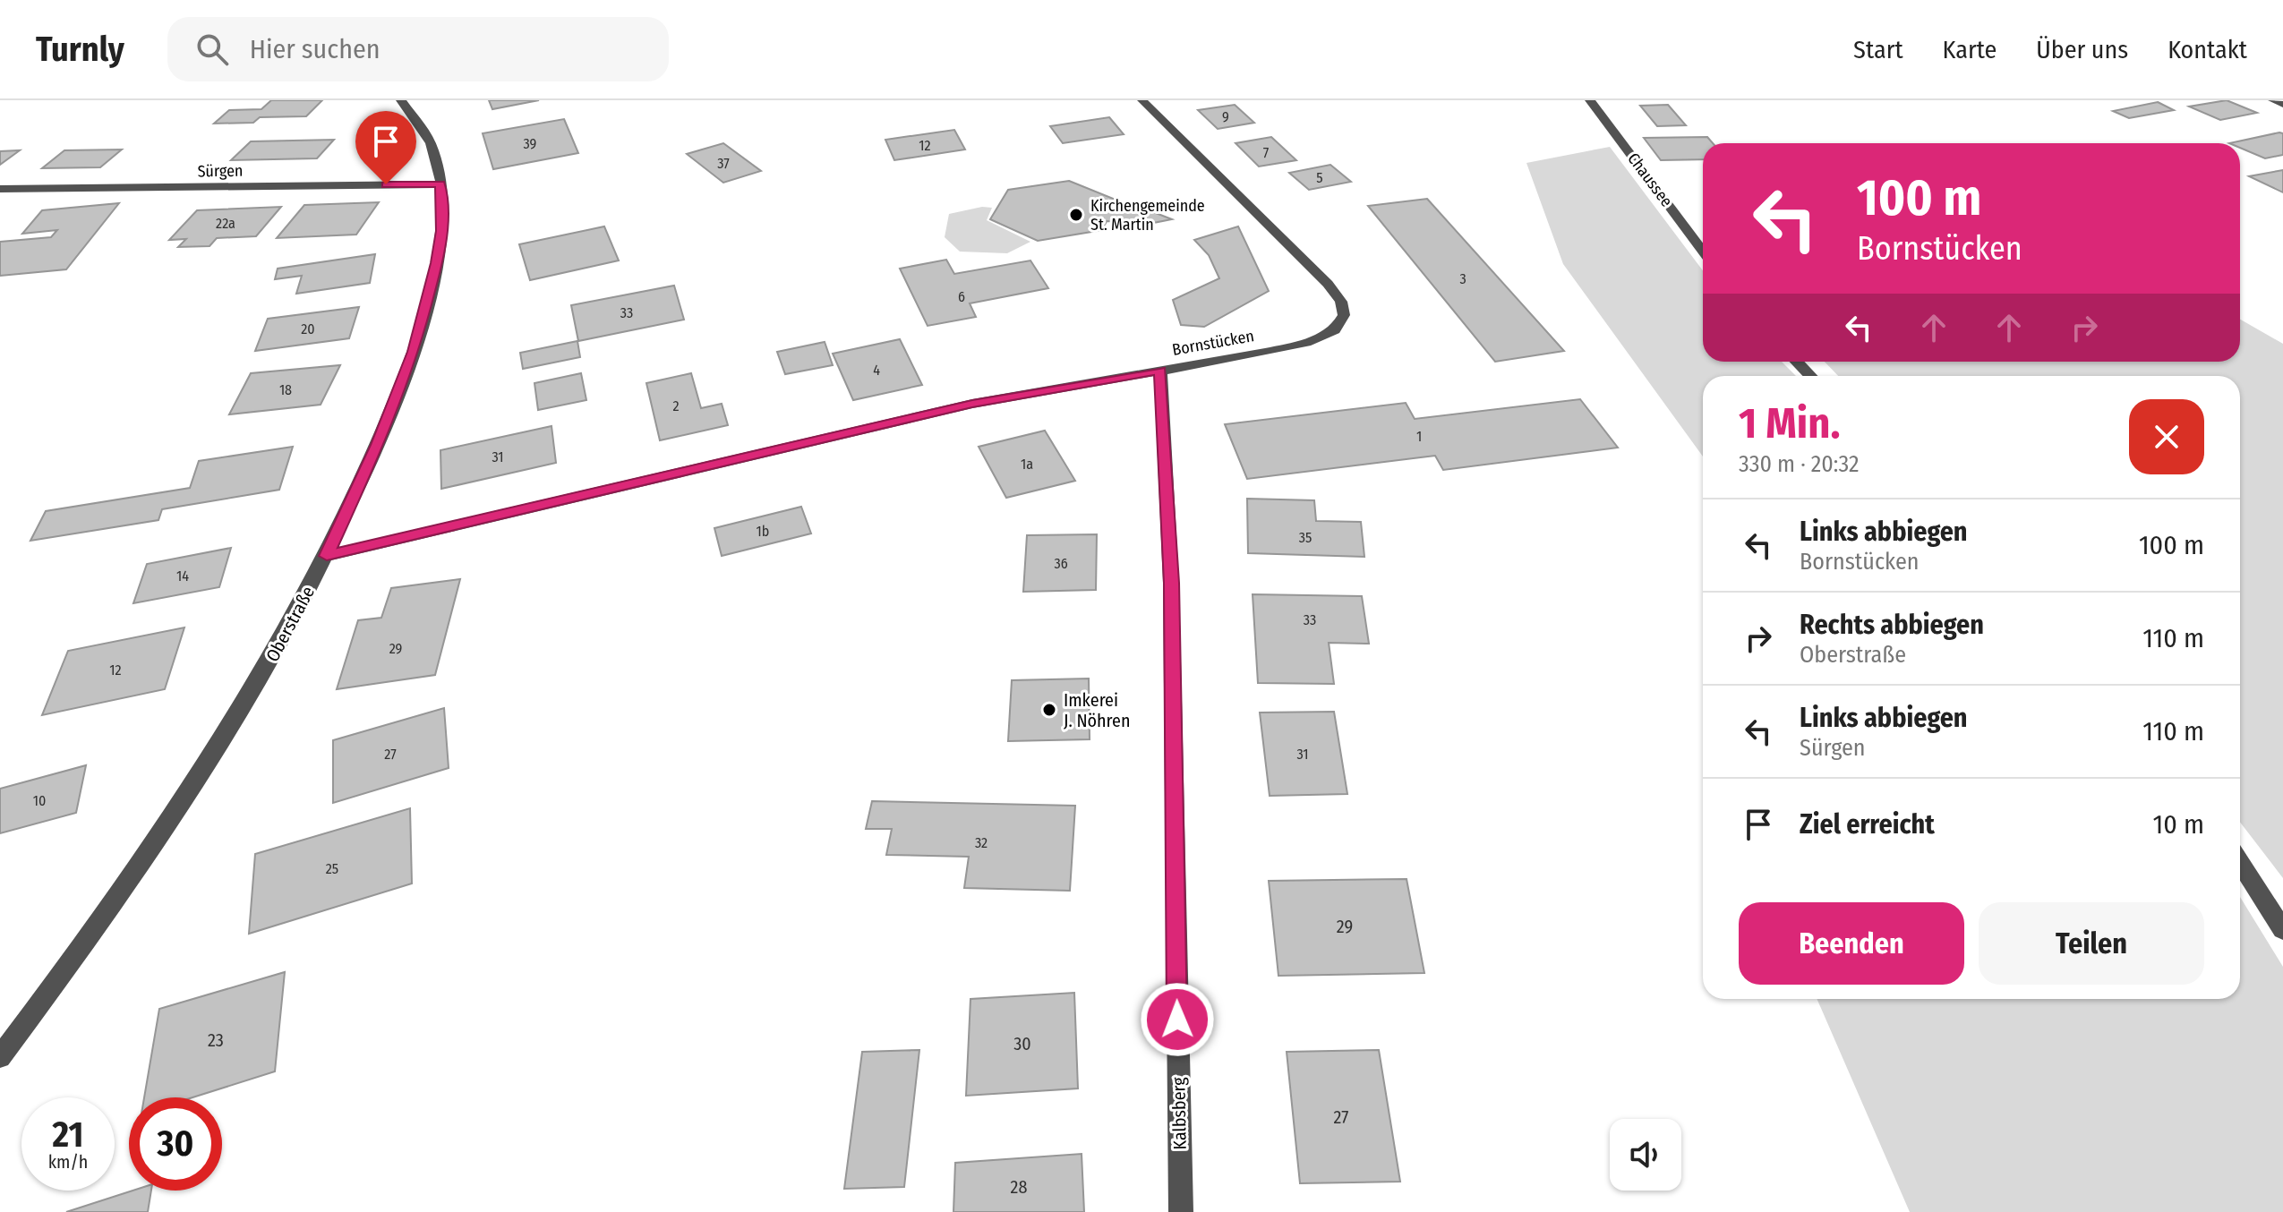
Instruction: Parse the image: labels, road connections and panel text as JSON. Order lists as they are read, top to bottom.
{
  "streets": {
    "street": [
      "Sürgen",
      "Chaussee",
      "Bornstücken",
      "Oberstraße",
      "Kalbsberg"
    ]
  },
  "crossings": [
    ["Sürgen", "Oberstraße"],
    ["Bornstücken", "Oberstraße"],
    ["Bornstücken", "Kalbsberg"]
  ],
  "places": ["Kirchengemeinde St. Martin", "Imkerei J. Nöhren"],
  "house_numbers": [
    "9",
    "39",
    "12",
    "7",
    "37",
    "5",
    "22a",
    "3",
    "6",
    "33",
    "20",
    "4",
    "18",
    "2",
    "1",
    "31",
    "1a",
    "1b",
    "35",
    "36",
    "14",
    "33",
    "29",
    "12",
    "27",
    "31",
    "10",
    "32",
    "25",
    "29",
    "23",
    "30",
    "27",
    "28"
  ],
  "page": {
    "header": "Turnly",
    "search": "Hier suchen",
    "nav": [
      "Start",
      "Karte",
      "Über uns",
      "Kontakt"
    ],
    "turn": ["100 m", "Bornstücken"],
    "heading": ["1 Min.", "330 m · 20:32"],
    "list": [
      {
        "name": "Links abbiegen",
        "note": "Bornstücken",
        "value": "100 m"
      },
      {
        "name": "Rechts abbiegen",
        "note": "Oberstraße",
        "value": "110 m"
      },
      {
        "name": "Links abbiegen",
        "note": "Sürgen",
        "value": "110 m"
      },
      {
        "name": "Ziel erreicht",
        "value": "10 m"
      }
    ],
    "buttons": ["Beenden", "Teilen"],
    "speed": "21 km/h",
    "limit": "30"
  }
}
